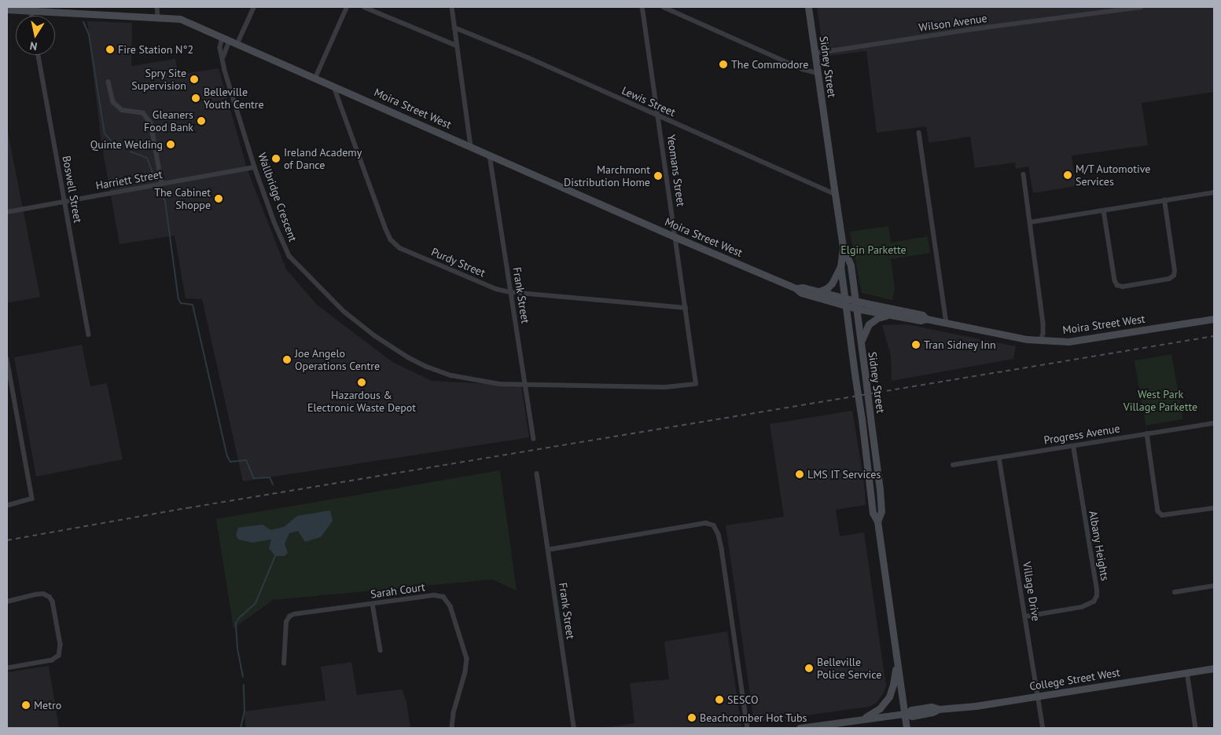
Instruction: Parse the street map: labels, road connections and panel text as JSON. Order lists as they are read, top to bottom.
{
  "streets": {
    "main road": ["Sidney Street", "Moira Street West", "College Street West"],
    "street": [
      "Wilson Avenue",
      "Lewis Street",
      "Yeomans Street",
      "Harriett Street",
      "Boswell Street",
      "Wallbridge Crescent",
      "Purdy Street",
      "Frank Street",
      "Progress Avenue",
      "Albany Heights",
      "Sarah Court",
      "Village Drive"
    ]
  },
  "crossings": [
    ["Wilson Avenue", "Sidney Street"],
    ["Sidney Street", "Lewis Street"],
    ["Sidney Street", "Moira Street West"],
    ["Sidney Street", "College Street West"],
    ["Lewis Street", "Yeomans Street"],
    ["Moira Street West", "Yeomans Street"],
    ["Moira Street West", "Wallbridge Crescent"],
    ["Moira Street West", "Purdy Street"],
    ["Moira Street West", "Frank Street"],
    ["Yeomans Street", "Wallbridge Crescent"],
    ["Yeomans Street", "Purdy Street"],
    ["Harriett Street", "Boswell Street"],
    ["Harriett Street", "Wallbridge Crescent"],
    ["Wallbridge Crescent", "Frank Street"],
    ["Purdy Street", "Frank Street"],
    ["Progress Avenue", "Albany Heights"],
    ["Progress Avenue", "Village Drive"],
    ["Albany Heights", "Village Drive"],
    ["Village Drive", "College Street West"]
  ],
  "parks": ["Elgin Parkette", "West Park Village Parkette"],
  "places": [
    "Fire Station N°2",
    "The Commodore",
    "Spry Site Supervision",
    "Belleville Youth Centre",
    "Gleaners Food Bank",
    "Quinte Welding",
    "Ireland Academy of Dance",
    "M/T Automotive Services",
    "Marchmont Distribution Home",
    "The Cabinet Shoppe",
    "Tran Sidney Inn",
    "Joe Angelo Operations Centre",
    "Hazardous & Electronic Waste Depot",
    "LMS IT Services",
    "Belleville Police Service",
    "SESCO",
    "Metro",
    "Beachcomber Hot Tubs"
  ],
  "north": "bottom"
}
